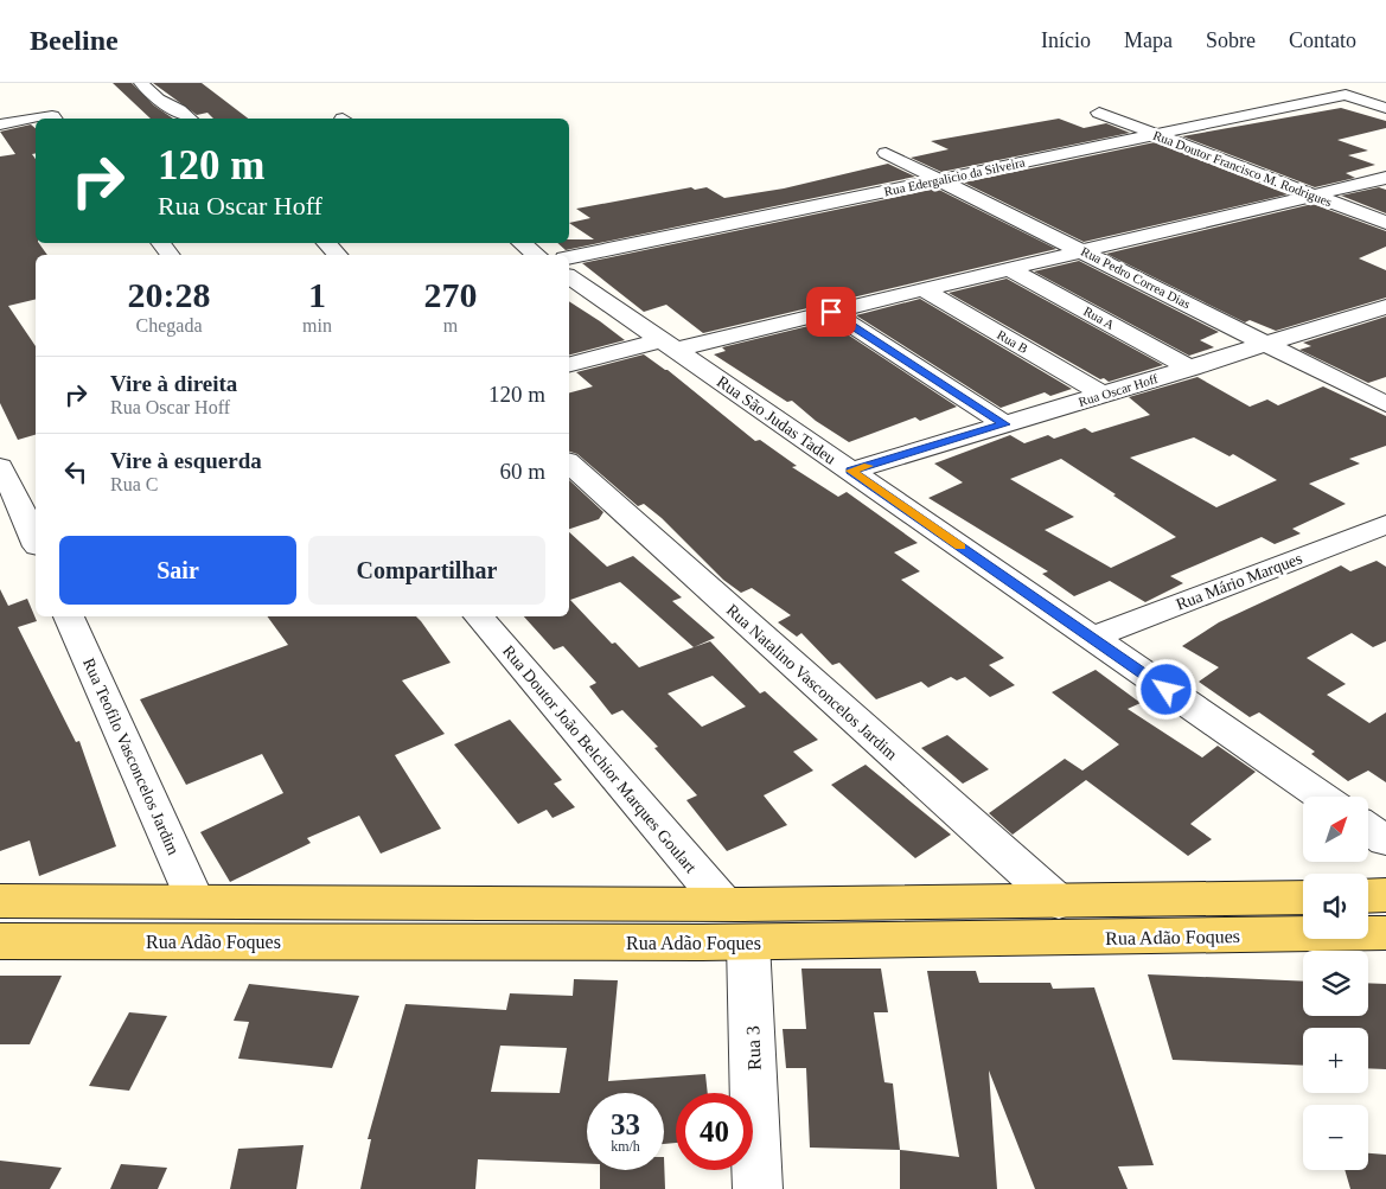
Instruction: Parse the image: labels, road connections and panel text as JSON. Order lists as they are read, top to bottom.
{
  "streets": {
    "main road": ["Rua Adão Foques"],
    "street": [
      "Rua Doutor Francisco M. Rodrigues",
      "Rua Edergalicio da Silveira",
      "Rua Pedro Correa Dias",
      "Rua A",
      "Rua B",
      "Rua Oscar Hoff",
      "Rua São Judas Tadeu",
      "Rua Mário Marques",
      "Rua Natalino Vasconcelos Jardim",
      "Rua Teofilo Vasconcelos Jardim",
      "Rua Doutor João Belchior Marques Goulart",
      "Rua 3"
    ]
  },
  "crossings": [
    ["Rua Doutor Francisco M. Rodrigues", "Rua Edergalicio da Silveira"],
    ["Rua Edergalicio da Silveira", "Rua Pedro Correa Dias"],
    ["Rua Pedro Correa Dias", "Rua Oscar Hoff"],
    ["Rua A", "Rua Oscar Hoff"],
    ["Rua B", "Rua Oscar Hoff"],
    ["Rua Oscar Hoff", "Rua São Judas Tadeu"],
    ["Rua São Judas Tadeu", "Rua Mário Marques"],
    ["Rua Adão Foques", "Rua 3"]
  ],
  "north": "top right",
  "page": {
    "header": "Beeline",
    "nav": [
      "Início",
      "Mapa",
      "Sobre",
      "Contato"
    ],
    "turn": ["120 m", "Rua Oscar Hoff"],
    "eta": [
      "20:28",
      "Chegada",
      "1",
      "min",
      "270",
      "m"
    ],
    "list": [
      {
        "name": "Vire à direita",
        "note": "Rua Oscar Hoff",
        "value": "120 m"
      },
      {
        "name": "Vire à esquerda",
        "note": "Rua C",
        "value": "60 m"
      }
    ],
    "buttons": ["Sair", "Compartilhar"],
    "map_buttons": ["+", "−"],
    "speed": "33 km/h",
    "limit": "40"
  }
}
